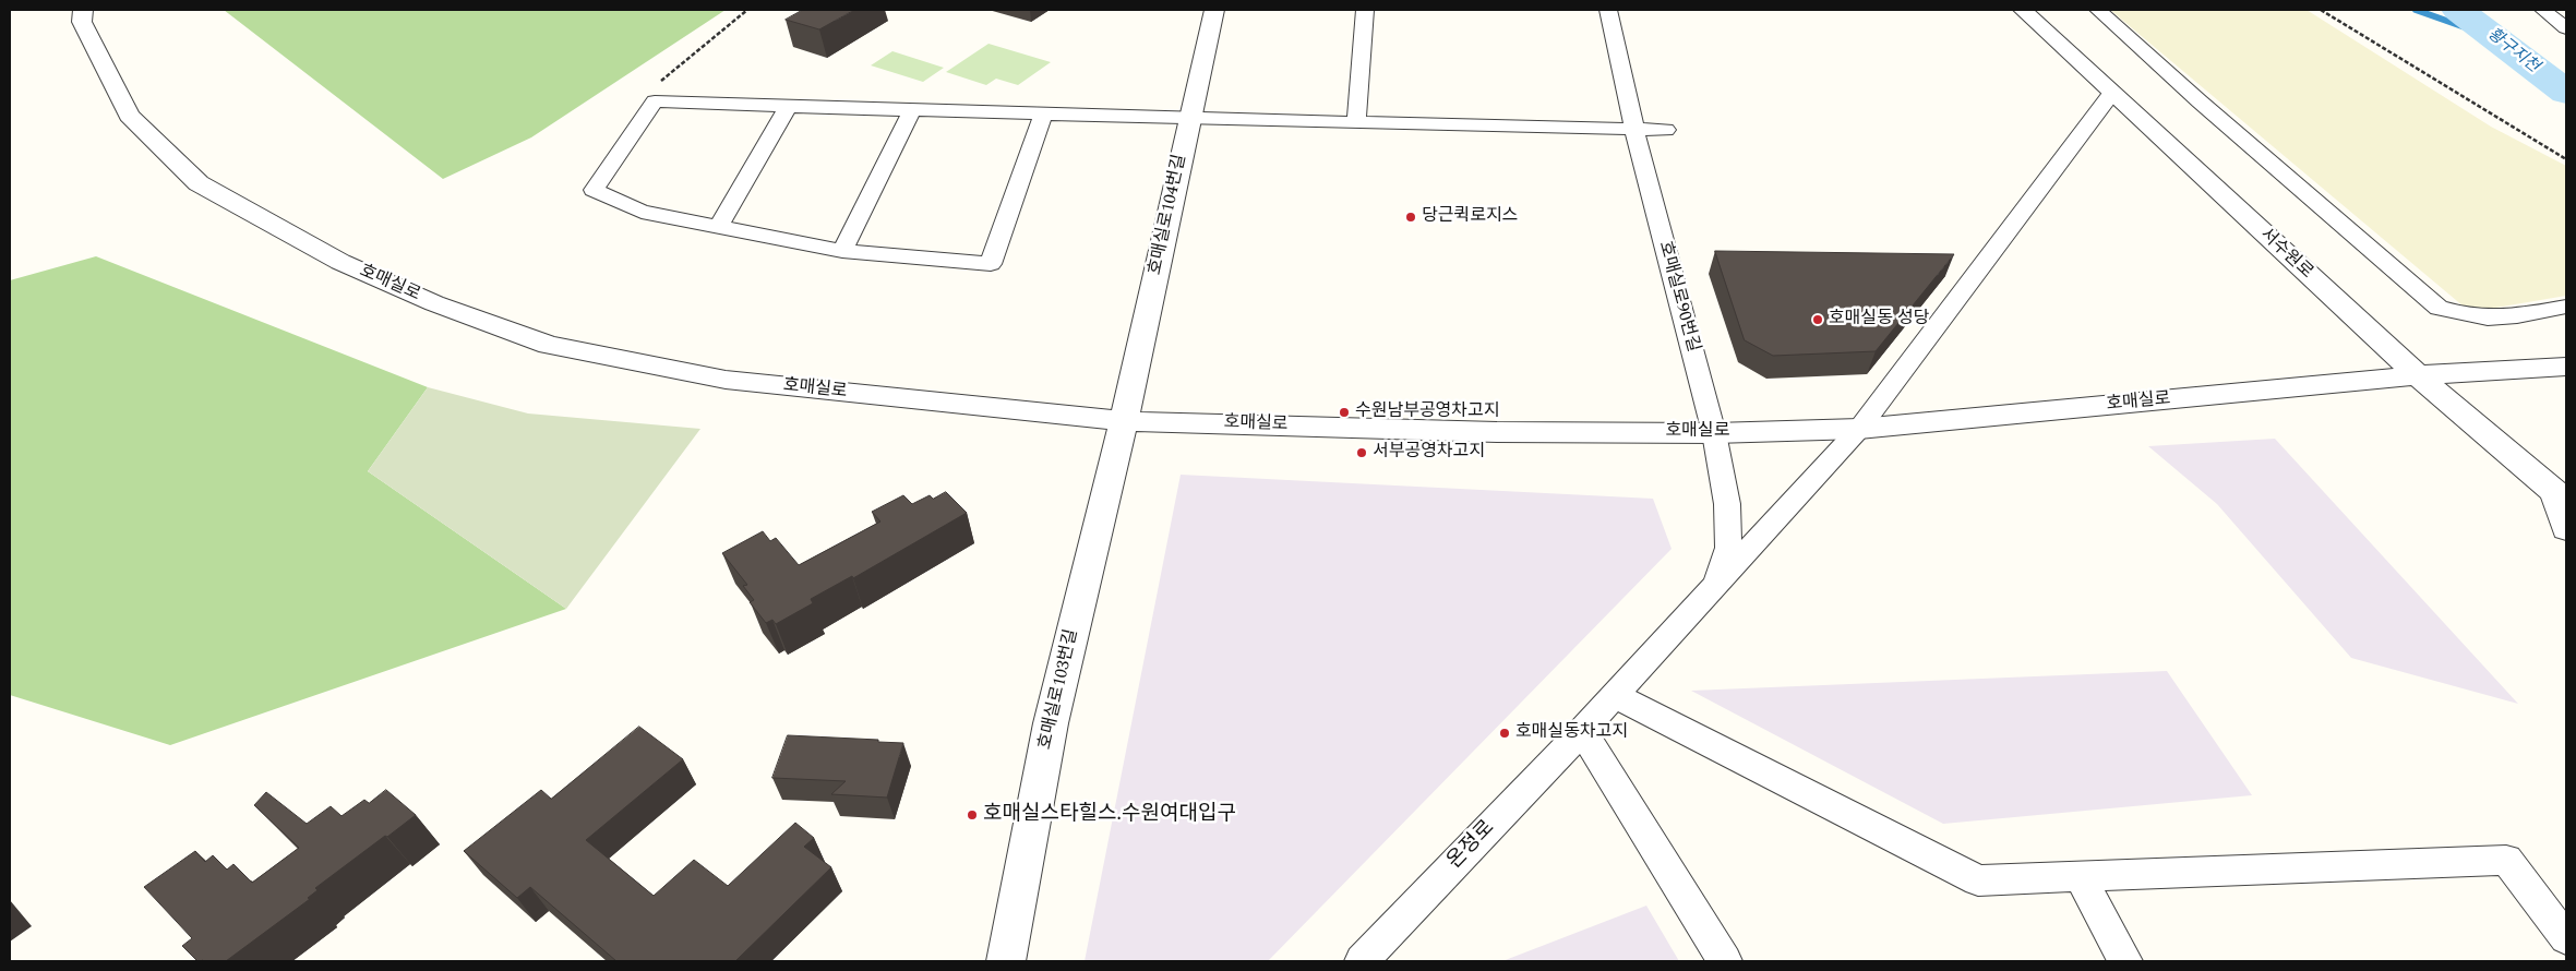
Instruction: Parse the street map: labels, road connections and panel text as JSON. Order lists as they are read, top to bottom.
{
  "streets": {
    "street": [
      "호매실로104번길",
      "서수원로",
      "호매실로",
      "호매실로90번길",
      "호매실로103번길",
      "온정로"
    ]
  },
  "crossings": [
    ["호매실로104번길", "호매실로"],
    ["호매실로104번길", "호매실로103번길"],
    ["서수원로", "호매실로"],
    ["서수원로", "온정로"],
    ["호매실로", "호매실로90번길"],
    ["호매실로", "호매실로103번길"],
    ["호매실로", "온정로"],
    ["호매실로90번길", "온정로"]
  ],
  "water": ["황구지천"],
  "places": [
    "당근퀵로지스",
    "호매실동 성당",
    "수원남부공영차고지",
    "서부공영차고지",
    "호매실동차고지",
    "호매실스타힐스.수원여대입구"
  ]
}
